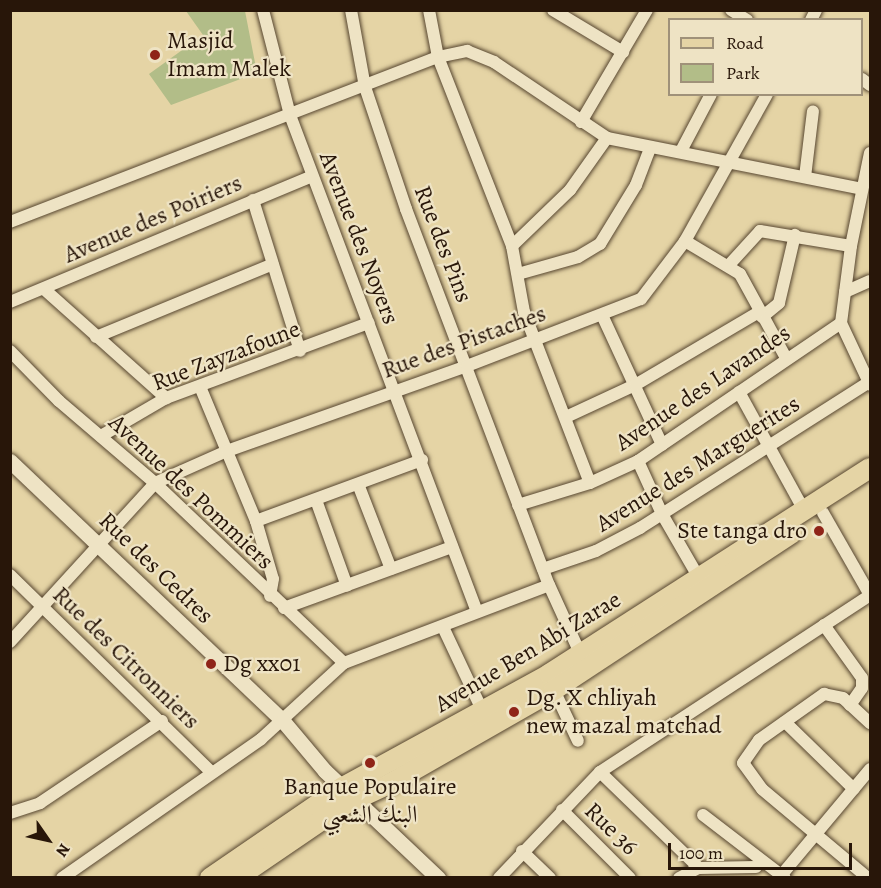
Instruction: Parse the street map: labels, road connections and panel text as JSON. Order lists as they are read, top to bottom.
{
  "streets": {
    "main road": ["Avenue Ben Abi Zarae"],
    "street": [
      "Avenue des Poiriers",
      "Avenue des Noyers",
      "Rue des Pins",
      "Rue des Pistaches",
      "Rue Zayzafoune",
      "Avenue des Lavandes",
      "Avenue des Marguerites",
      "Avenue des Pommiers",
      "Rue des Cedres",
      "Rue des Citronniers",
      "Rue 36"
    ]
  },
  "crossings": [
    ["Avenue des Poiriers", "Avenue des Noyers"],
    ["Avenue des Noyers", "Rue des Pistaches"],
    ["Avenue des Noyers", "Rue Zayzafoune"],
    ["Rue des Pins", "Rue des Pistaches"],
    ["Rue des Pins", "Avenue des Lavandes"],
    ["Rue des Pins", "Avenue des Marguerites"],
    ["Rue des Pins", "Avenue Ben Abi Zarae"],
    ["Rue des Pistaches", "Avenue des Pommiers"],
    ["Rue des Pistaches", "Rue des Cedres"],
    ["Rue des Pistaches", "Rue des Citronniers"],
    ["Rue Zayzafoune", "Avenue des Pommiers"],
    ["Rue des Cedres", "Avenue Ben Abi Zarae"]
  ],
  "places": [
    "Masjid Imam Malek",
    "Ste tanga dro",
    "Dg xx01",
    "Dg. X chliyah new mazal matchad",
    "Banque Populaire البنك الشعبي"
  ],
  "legend": ["Road", "Park"],
  "scale_bar": "100 m",
  "north": "bottom right"
}
